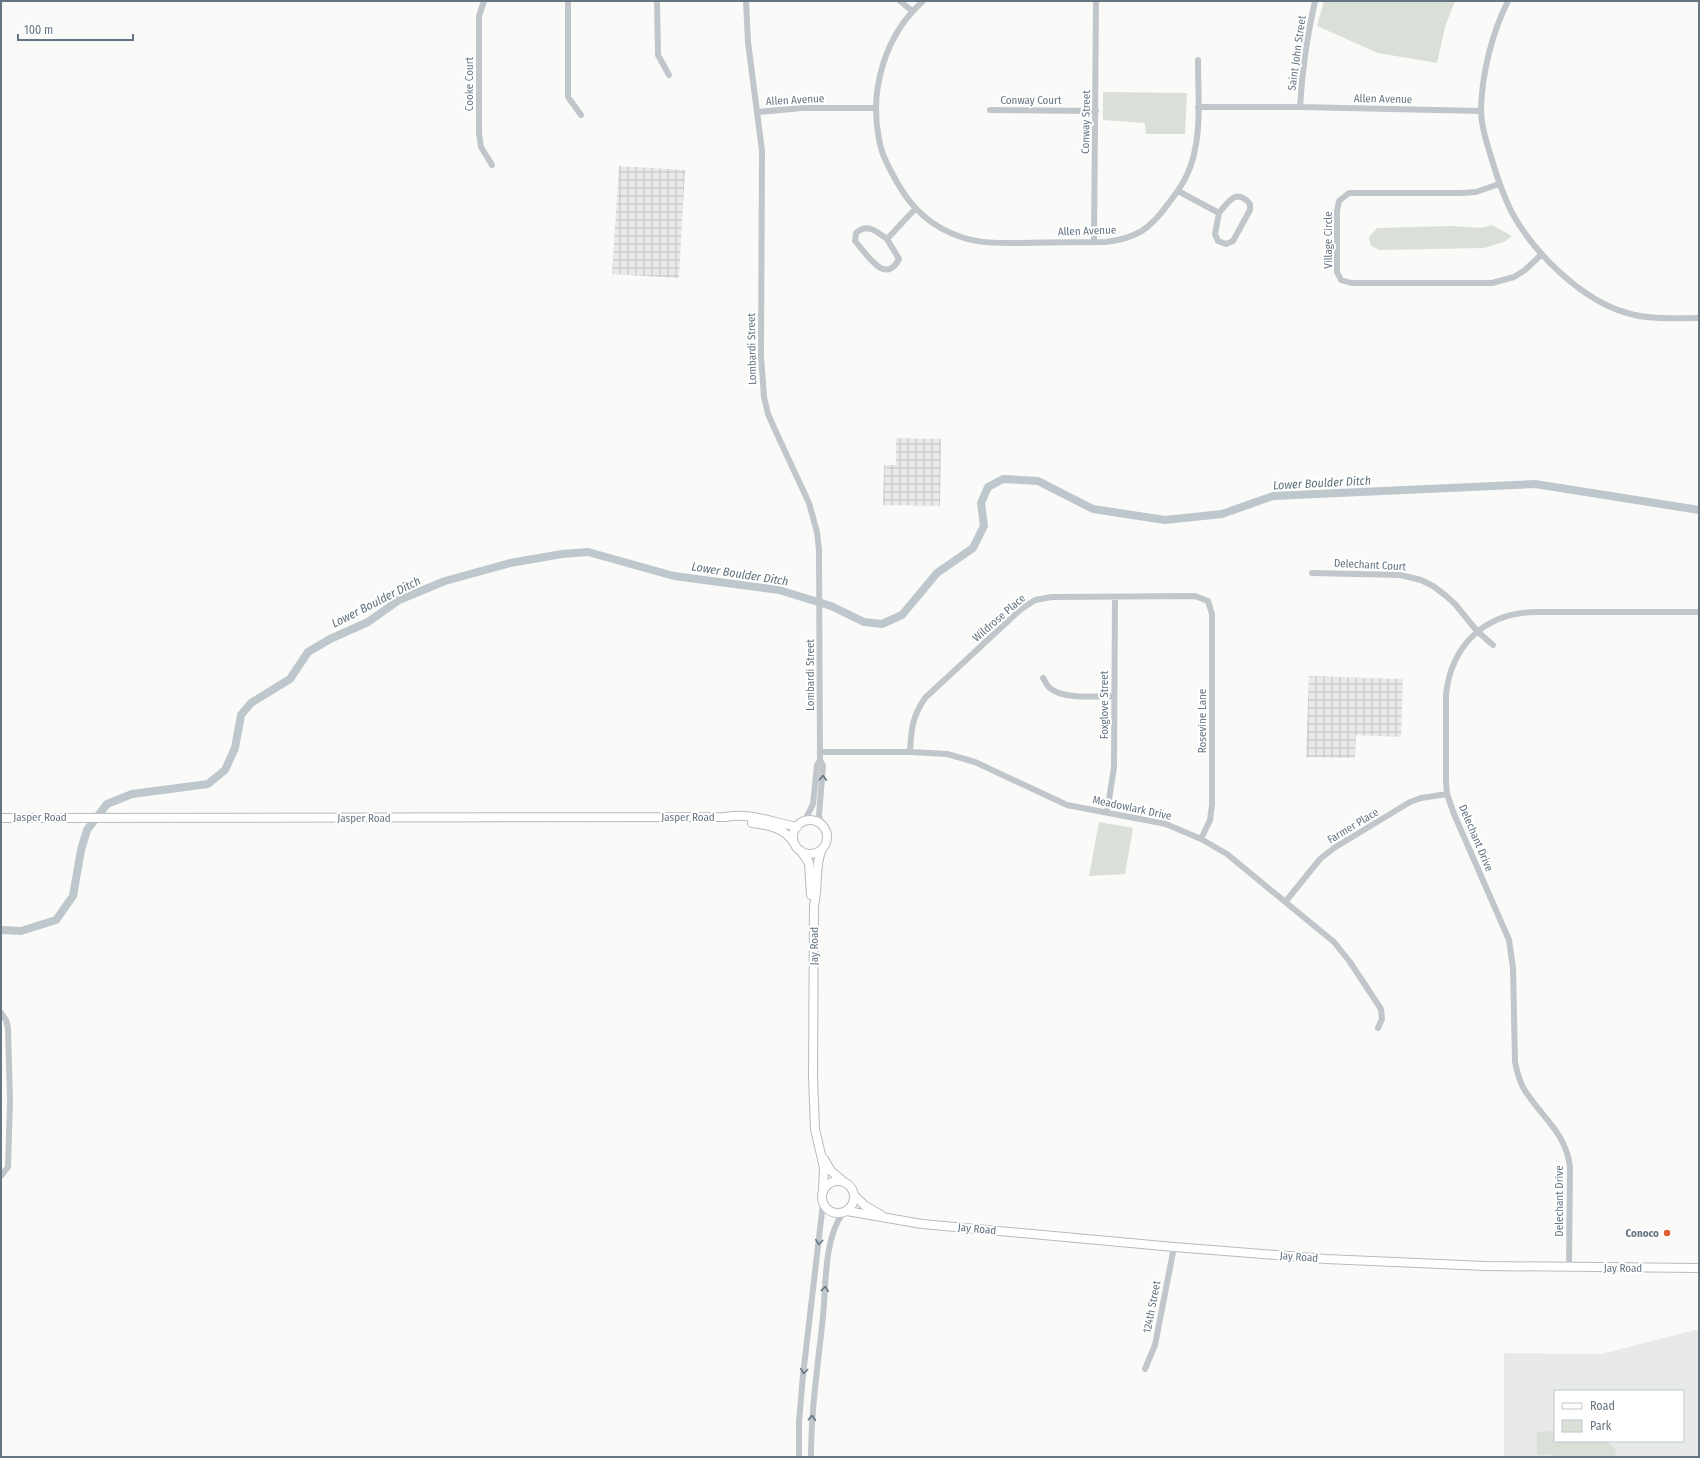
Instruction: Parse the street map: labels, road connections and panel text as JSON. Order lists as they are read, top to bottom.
{
  "streets": {
    "street": [
      "Saint John Street",
      "Cooke Court",
      "Allen Avenue",
      "Conway Court",
      "Conway Street",
      "Village Circle",
      "Lombardi Street",
      "Delechant Court",
      "Wildrose Place",
      "Foxglove Street",
      "Rosevine Lane",
      "Meadowlark Drive",
      "Jasper Road",
      "Farmer Place",
      "Delechant Drive",
      "Jay Road",
      "124th Street"
    ]
  },
  "crossings": [
    ["Saint John Street", "Allen Avenue"],
    ["Allen Avenue", "Conway Street"],
    ["Allen Avenue", "Lombardi Street"],
    ["Conway Court", "Conway Street"],
    ["Lombardi Street", "Meadowlark Drive"],
    ["Lombardi Street", "Jasper Road"],
    ["Lombardi Street", "Jay Road"],
    ["Delechant Court", "Delechant Drive"],
    ["Wildrose Place", "Foxglove Street"],
    ["Wildrose Place", "Rosevine Lane"],
    ["Wildrose Place", "Meadowlark Drive"],
    ["Foxglove Street", "Meadowlark Drive"],
    ["Rosevine Lane", "Meadowlark Drive"],
    ["Meadowlark Drive", "Farmer Place"],
    ["Jasper Road", "Jay Road"],
    ["Farmer Place", "Delechant Drive"],
    ["Delechant Drive", "Jay Road"],
    ["Jay Road", "124th Street"]
  ],
  "water": ["Lower Boulder Ditch"],
  "places": ["Conoco"],
  "legend": ["Road", "Park"],
  "scale_bar": "100 m"
}
